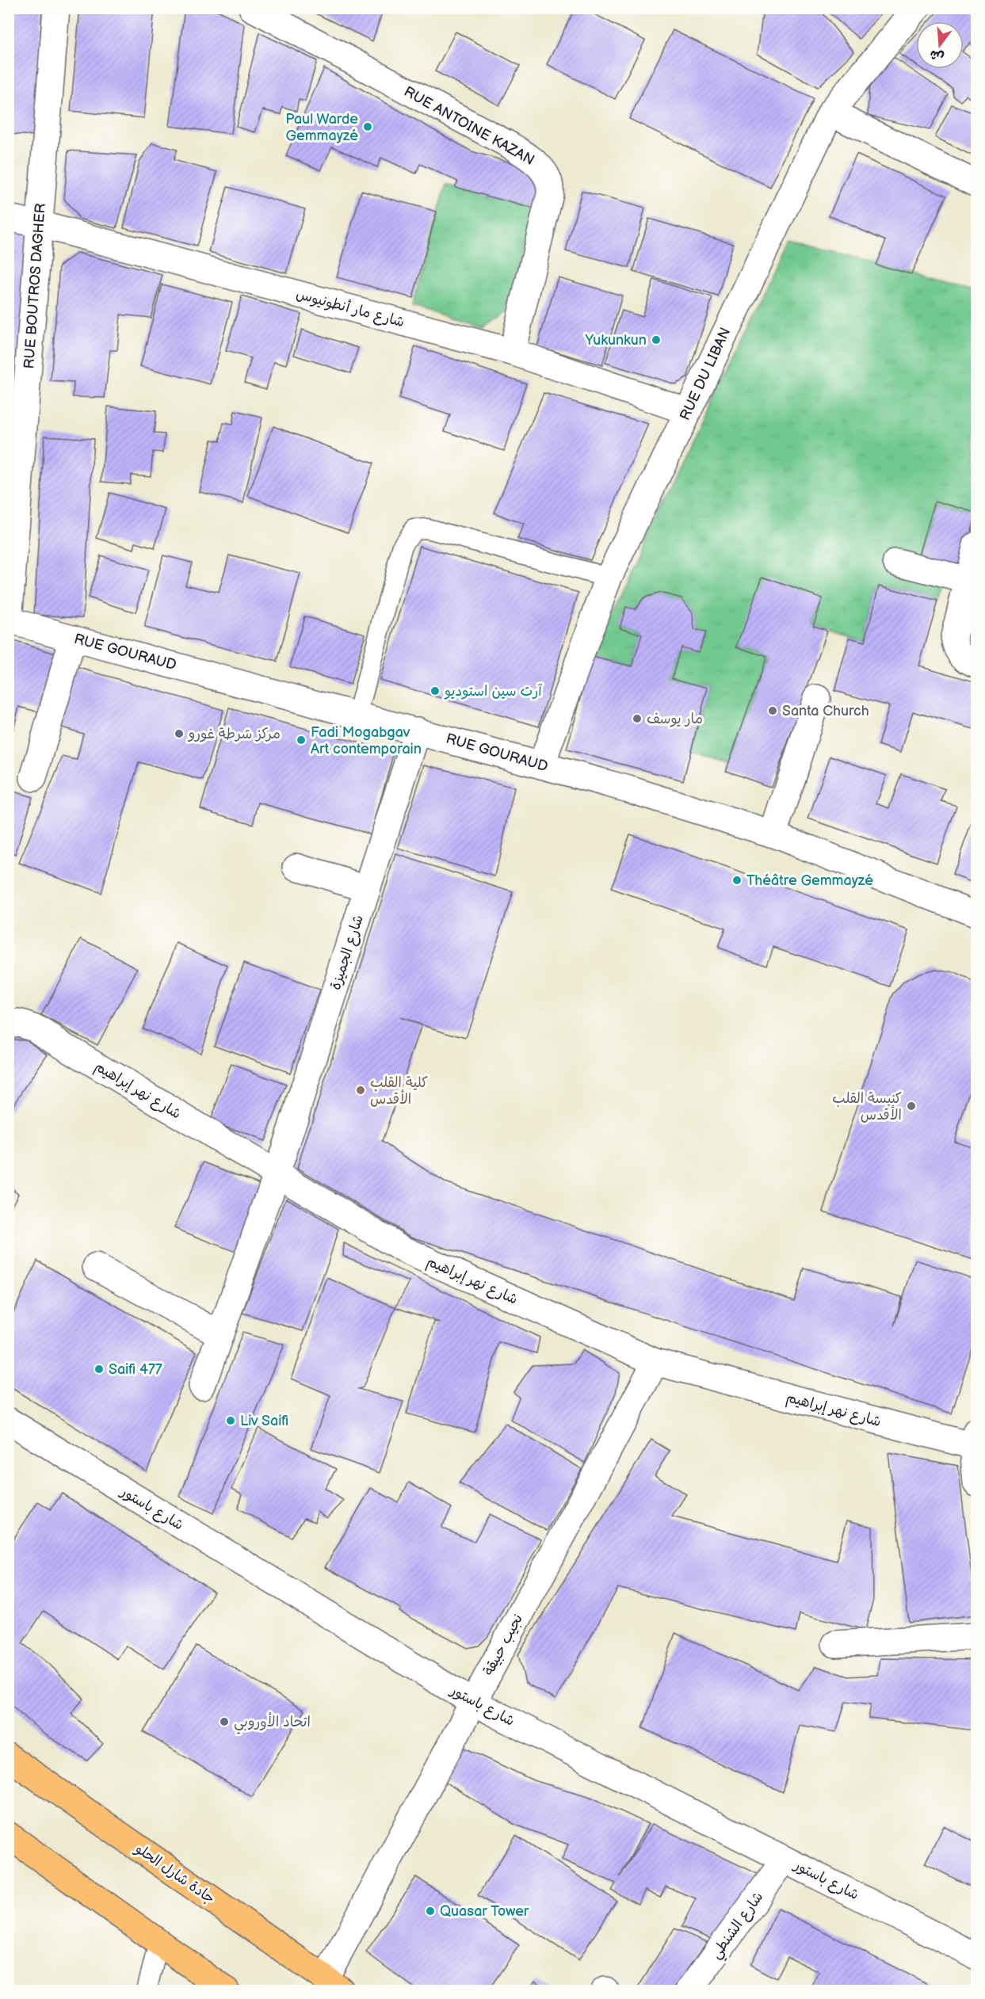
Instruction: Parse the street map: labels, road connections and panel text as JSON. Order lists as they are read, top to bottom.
{
  "streets": {
    "highway": ["جادة شارل الحلو"],
    "street": [
      "RUE ANTOINE KAZAN",
      "RUE BOUTROS DAGHER",
      "شارع مار أنطونيوس",
      "RUE DU LIBAN",
      "RUE GOURAUD",
      "شارع الجميزة",
      "شارع نهر إبراهيم",
      "شارع باستور",
      "نجيب حبيقة",
      "شارع الشنطي"
    ]
  },
  "crossings": [
    ["RUE ANTOINE KAZAN", "شارع مار أنطونيوس"],
    ["RUE BOUTROS DAGHER", "شارع مار أنطونيوس"],
    ["RUE BOUTROS DAGHER", "RUE GOURAUD"],
    ["شارع مار أنطونيوس", "RUE DU LIBAN"],
    ["RUE DU LIBAN", "RUE GOURAUD"],
    ["RUE GOURAUD", "شارع الجميزة"],
    ["شارع الجميزة", "شارع نهر إبراهيم"],
    ["شارع نهر إبراهيم", "نجيب حبيقة"],
    ["شارع باستور", "نجيب حبيقة"],
    ["شارع باستور", "شارع الشنطي"],
    ["نجيب حبيقة", "جادة شارل الحلو"]
  ],
  "places": [
    "Paul Warde Gemmayzé",
    "Yukunkun",
    "آرت سين استوديو",
    "Santa Church",
    "مار يوسف",
    "مركز شرطة غورو",
    "Fadi Mogabgav Art contemporain",
    "Théâtre Gemmayzé",
    "كلية القلب الأقدس",
    "كنيسة القلب الأقدس",
    "Saifi 477",
    "Liv Saifi",
    "اتحاد الأوروبي",
    "Quasar Tower"
  ],
  "north": "bottom"
}
